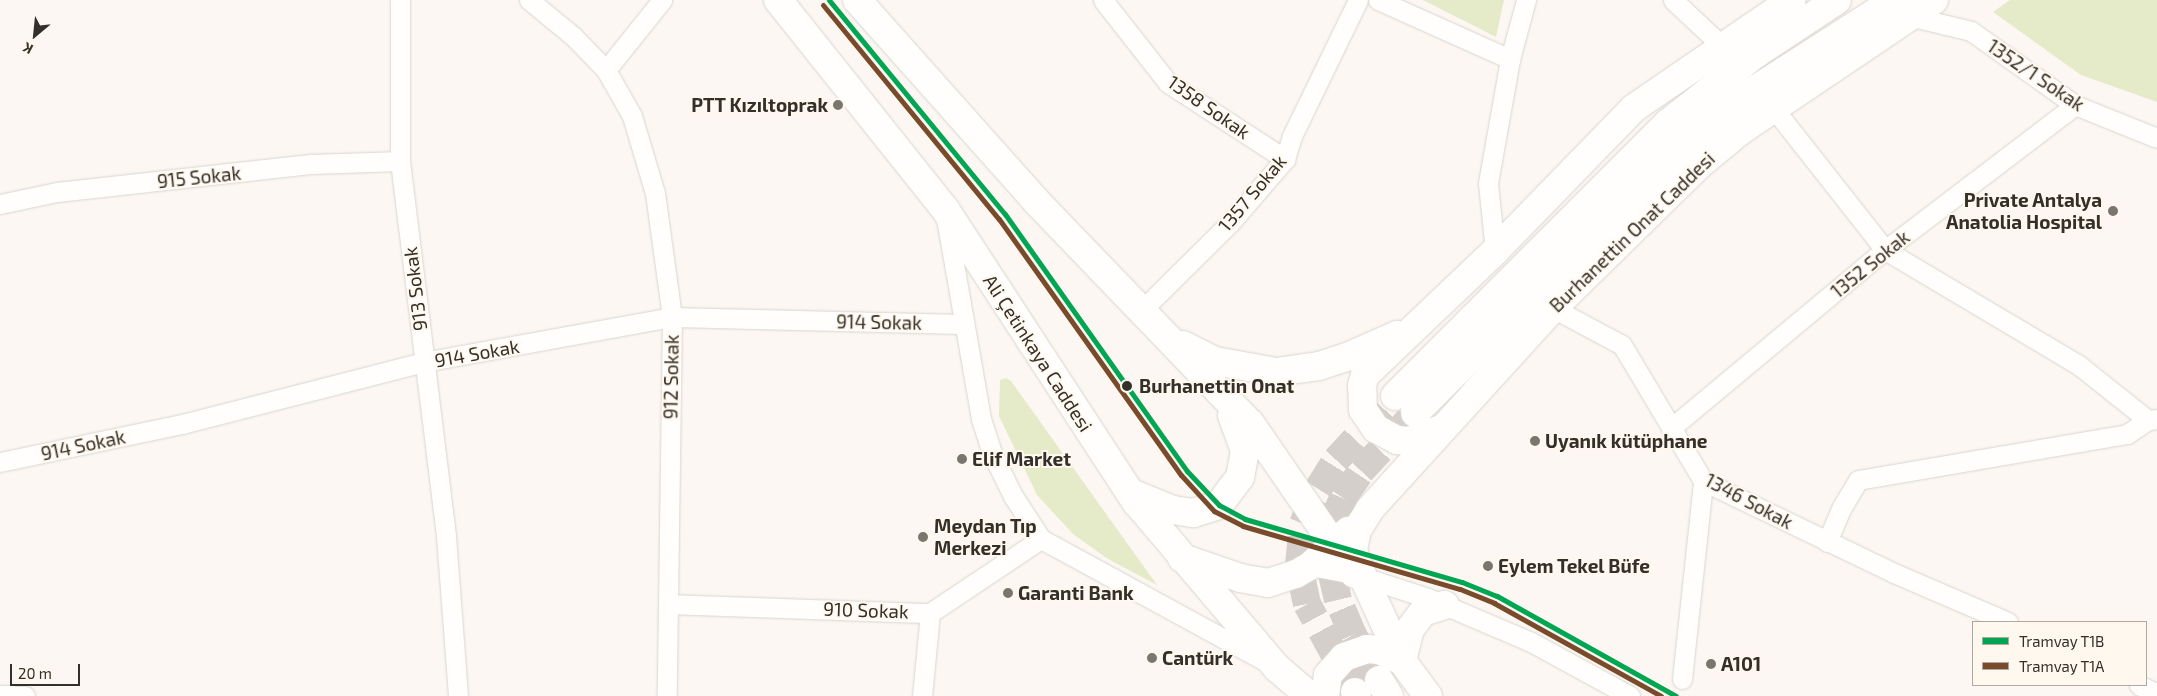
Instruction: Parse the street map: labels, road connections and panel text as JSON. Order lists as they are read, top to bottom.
{
  "streets": {
    "main road": ["Burhanettin Onat Caddesi", "Ali Çetinkaya Caddesi"],
    "street": [
      "1352/1 Sokak",
      "1358 Sokak",
      "915 Sokak",
      "1357 Sokak",
      "1352 Sokak",
      "913 Sokak",
      "914 Sokak",
      "912 Sokak",
      "1346 Sokak",
      "910 Sokak"
    ]
  },
  "crossings": [
    ["1352/1 Sokak", "Burhanettin Onat Caddesi"],
    ["1352/1 Sokak", "1352 Sokak"],
    ["1358 Sokak", "1357 Sokak"],
    ["915 Sokak", "913 Sokak"],
    ["Burhanettin Onat Caddesi", "1346 Sokak"],
    ["1352 Sokak", "1346 Sokak"],
    ["913 Sokak", "914 Sokak"],
    ["914 Sokak", "912 Sokak"],
    ["912 Sokak", "910 Sokak"]
  ],
  "places": [
    "PTT Kızıltoprak",
    "Private Antalya Anatolia Hospital",
    "Burhanettin Onat",
    "Uyanık kütüphane",
    "Elif Market",
    "Meydan Tıp Merkezi",
    "Eylem Tekel Büfe",
    "Garanti Bank",
    "Cantürk",
    "A101"
  ],
  "lines": ["tram line T1B", "tram line T1A"],
  "legend": ["Tramvay T1B", "Tramvay T1A"],
  "scale_bar": "20 m",
  "north": "bottom left"
}
